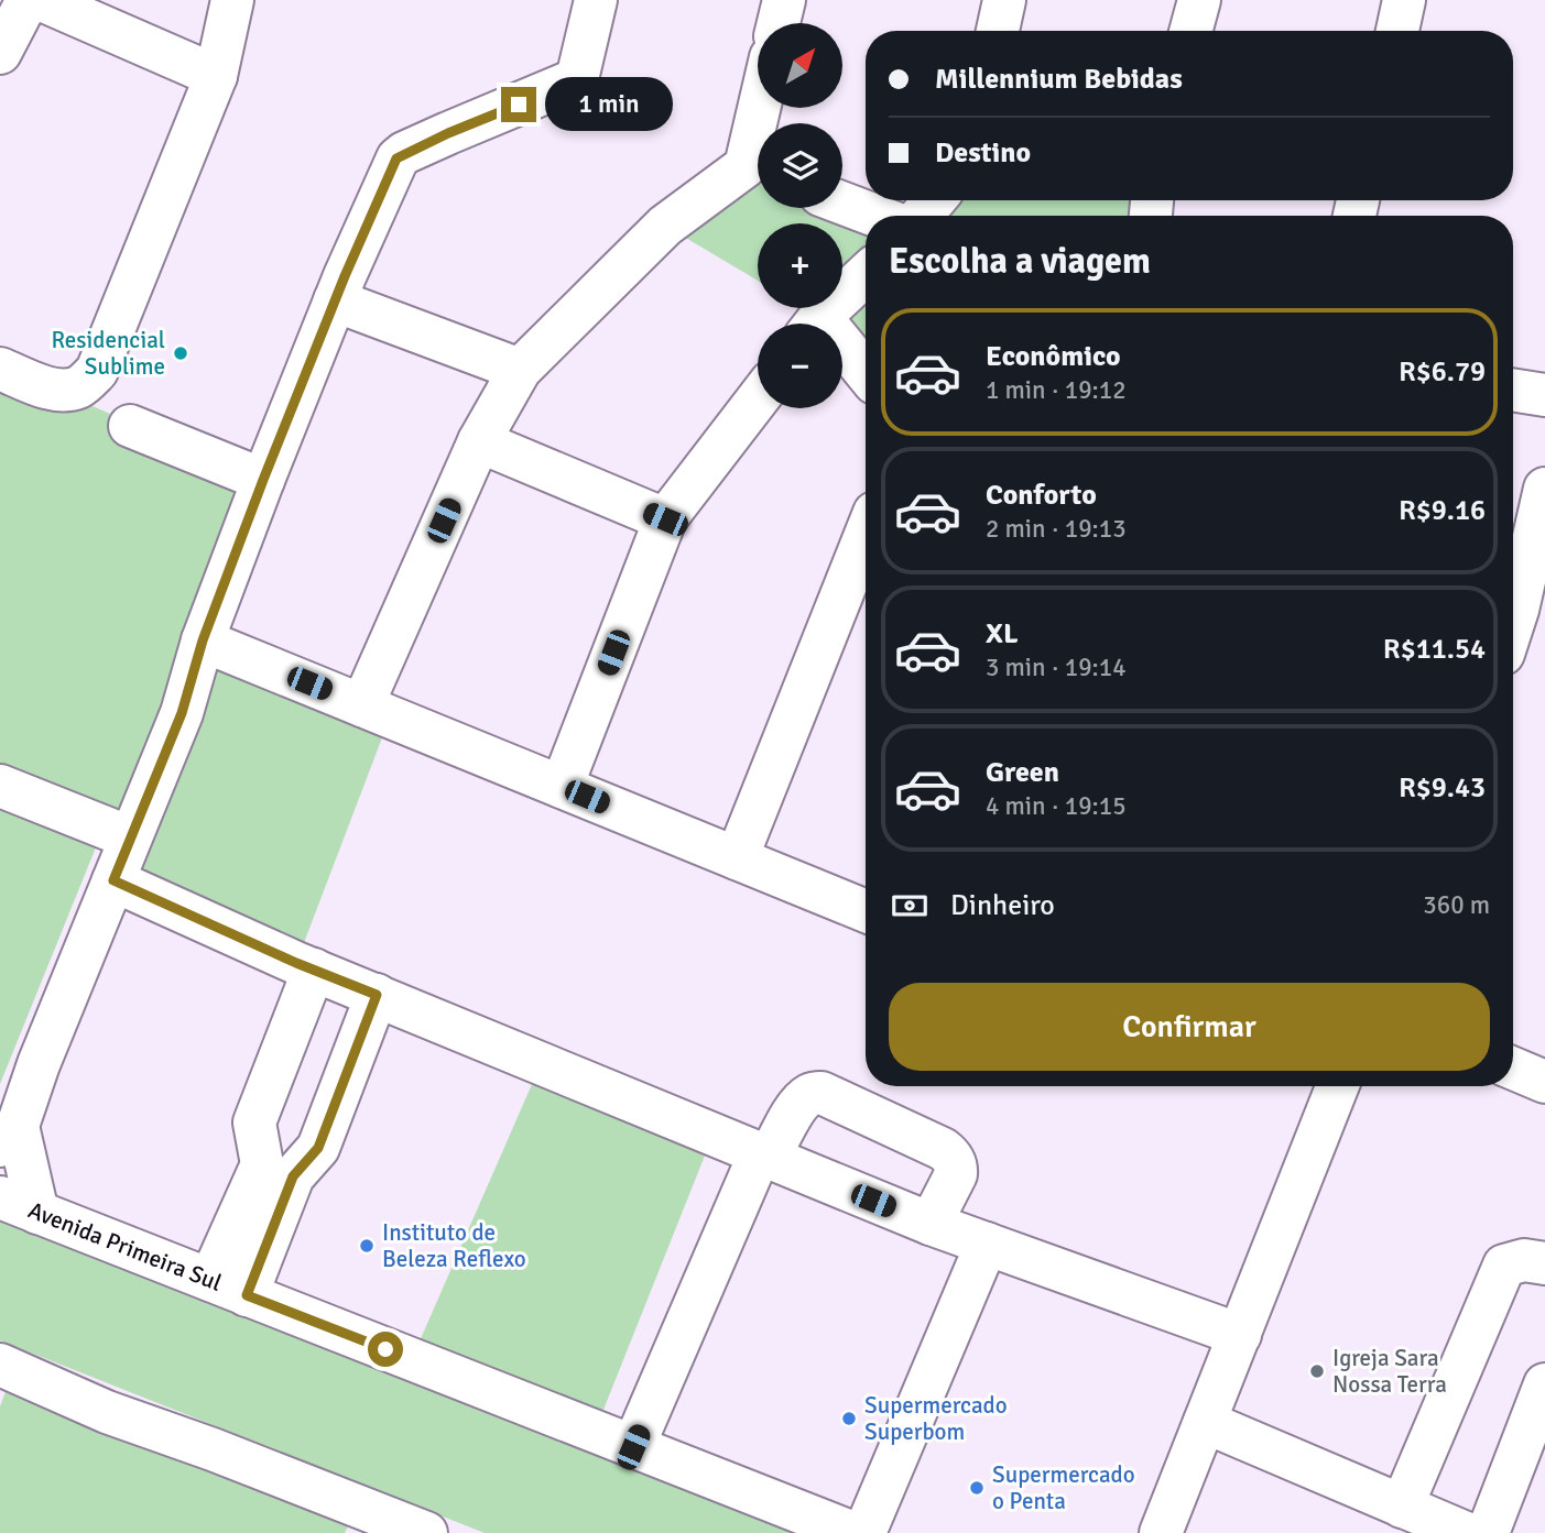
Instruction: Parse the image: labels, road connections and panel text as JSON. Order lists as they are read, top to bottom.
{
  "streets": {
    "street": ["Avenida Primeira Sul"]
  },
  "places": [
    "Residencial Sublime",
    "Instituto de Beleza Reflexo",
    "Igreja Sara Nossa Terra",
    "Supermercado Superbom",
    "Supermercado o Penta"
  ],
  "north": "top right",
  "page": {
    "map_buttons": ["+", "−"],
    "banner": ["Millennium Bebidas", "Destino"],
    "bubble": "1 min",
    "heading": "Escolha a viagem",
    "list": [
      {
        "name": "Econômico",
        "note": "1 min · 19:12",
        "value": "R$6.79"
      },
      {
        "name": "Conforto",
        "note": "2 min · 19:13",
        "value": "R$9.16"
      },
      {
        "name": "XL",
        "note": "3 min · 19:14",
        "value": "R$11.54"
      },
      {
        "name": "Green",
        "note": "4 min · 19:15",
        "value": "R$9.43"
      }
    ],
    "pay": ["Dinheiro", "360 m"],
    "buttons": "Confirmar"
  }
}
